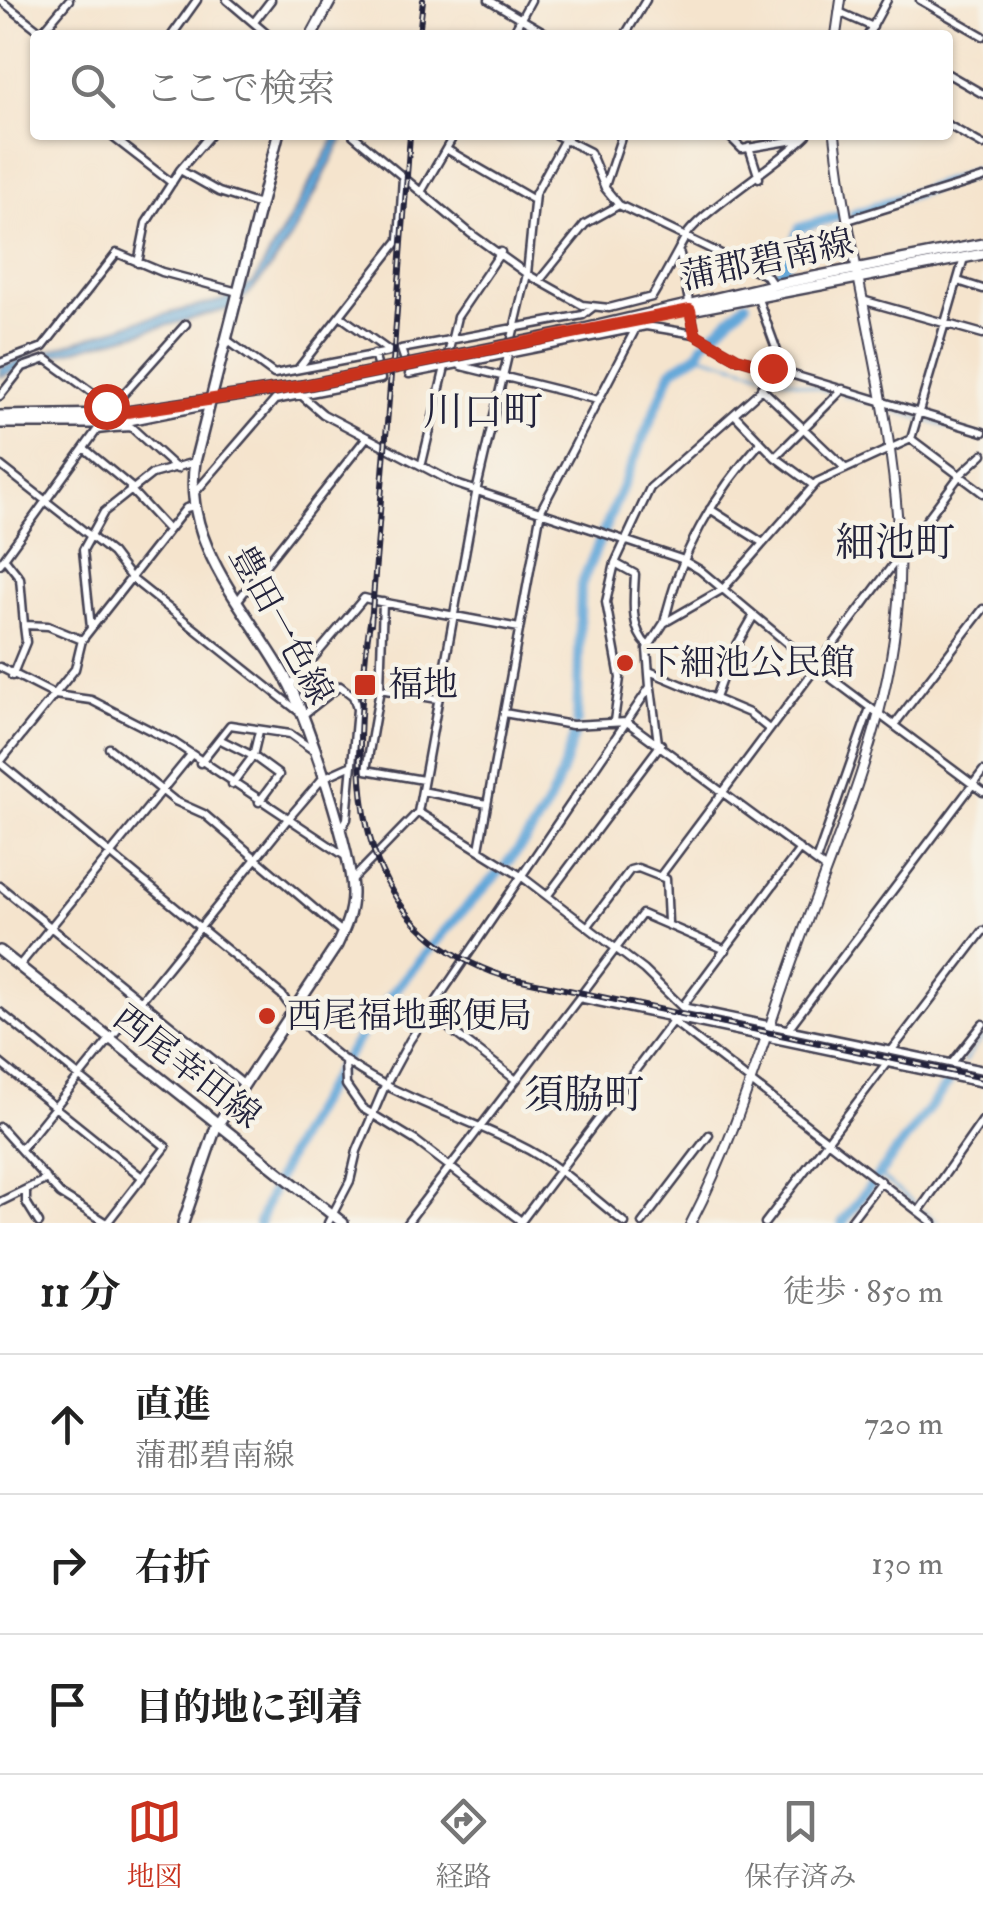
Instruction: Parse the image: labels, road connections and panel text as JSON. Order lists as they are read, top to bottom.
{
  "streets": {
    "main road": ["蒲郡碧南線", "豊田一色線", "西尾幸田線"]
  },
  "crossings": [
    ["蒲郡碧南線", "豊田一色線"],
    ["豊田一色線", "西尾幸田線"]
  ],
  "districts": ["川口町", "細池町", "須脇町"],
  "places": {
    "other": ["下細池公民館", "西尾福地郵便局"],
    "transit": ["福地"]
  },
  "page": {
    "search": "ここで検索",
    "heading": ["11 分", "徒歩 · 850 m"],
    "list": [
      ["直進", "蒲郡碧南線", "720 m"],
      ["右折", "130 m"],
      "目的地に到着"
    ],
    "nav": ["地図", "経路", "保存済み"]
  }
}
